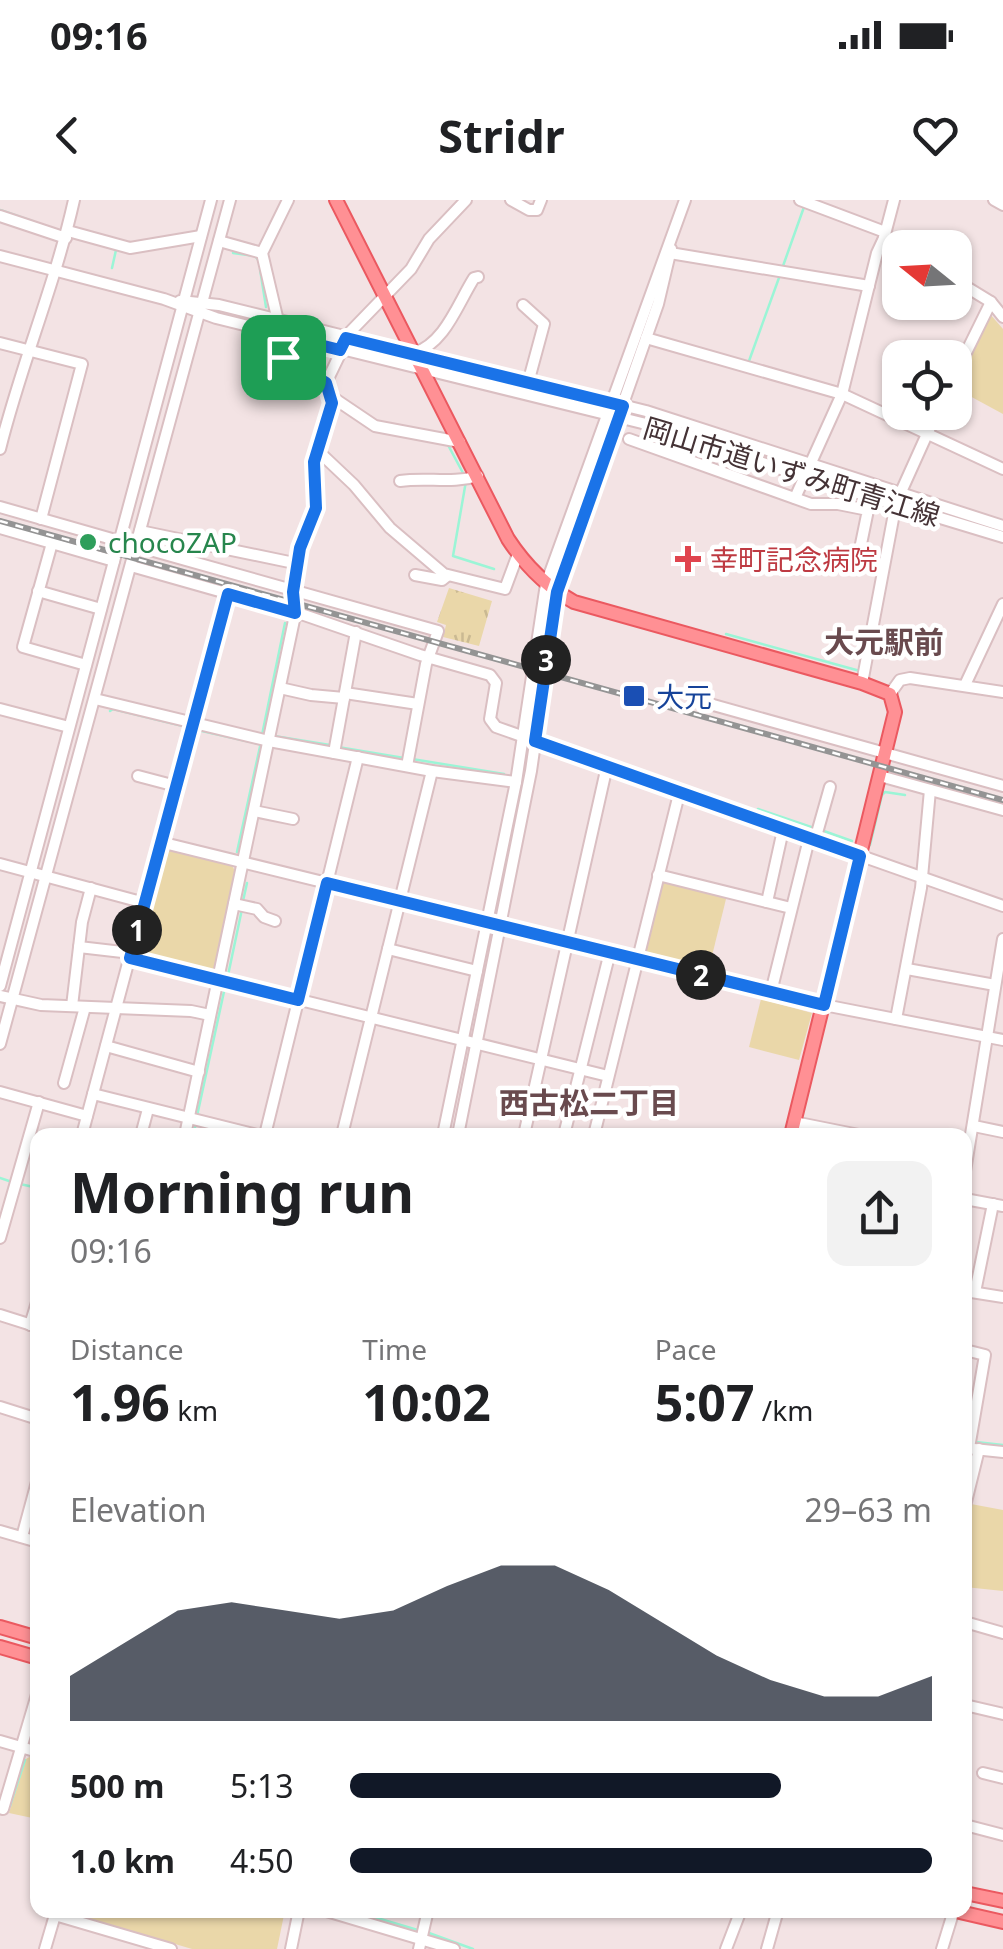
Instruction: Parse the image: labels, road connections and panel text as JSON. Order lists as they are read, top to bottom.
{
  "streets": {
    "street": ["岡山市道いずみ町青江線"]
  },
  "districts": ["大元駅前", "西古松二丁目"],
  "places": {
    "other": ["chocoZAP"],
    "health": ["幸町記念病院"],
    "transit": ["大元"]
  },
  "north": "left",
  "page": {
    "status": "09:16",
    "header": "Stridr",
    "pins": ["3", "1", "2"],
    "heading": ["Morning run", "09:16"],
    "stats": [
      ["Distance", "1.96 km"],
      ["Time", "10:02"],
      ["Pace", "5:07 /km"]
    ],
    "chart": ["Elevation", "29–63 m"],
    "list": [
      {
        "name": "500 m",
        "note": "5:13"
      },
      {
        "name": "1.0 km",
        "note": "4:50"
      }
    ]
  }
}
